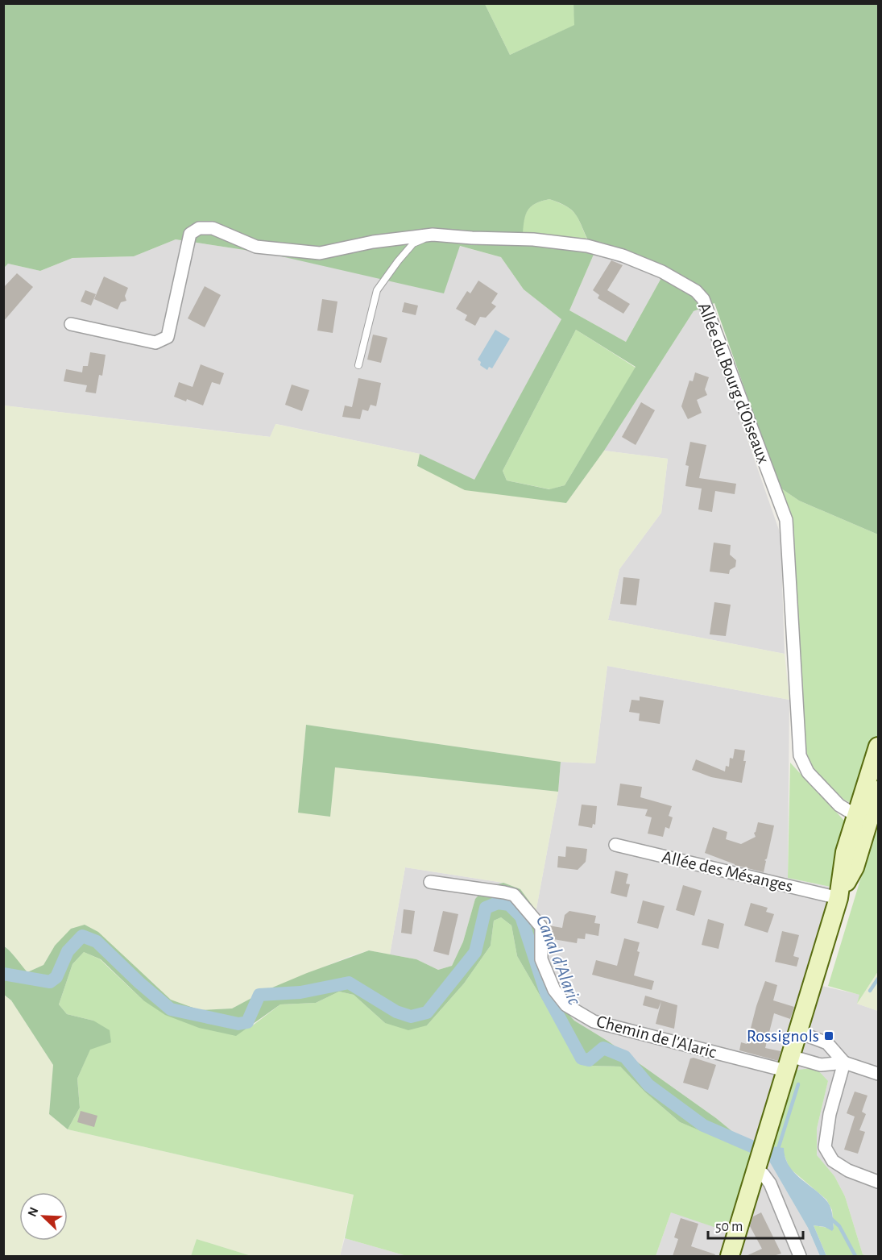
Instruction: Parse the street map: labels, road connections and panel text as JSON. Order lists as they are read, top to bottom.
{
  "streets": {
    "street": ["Allée du Bourg d'Oiseaux", "Allée des Mésanges", "Chemin de l'Alaric"]
  },
  "water": ["Canal d'Alaric"],
  "places": {
    "transit": ["Rossignols"]
  },
  "scale_bar": "50 m",
  "north": "top left"
}
